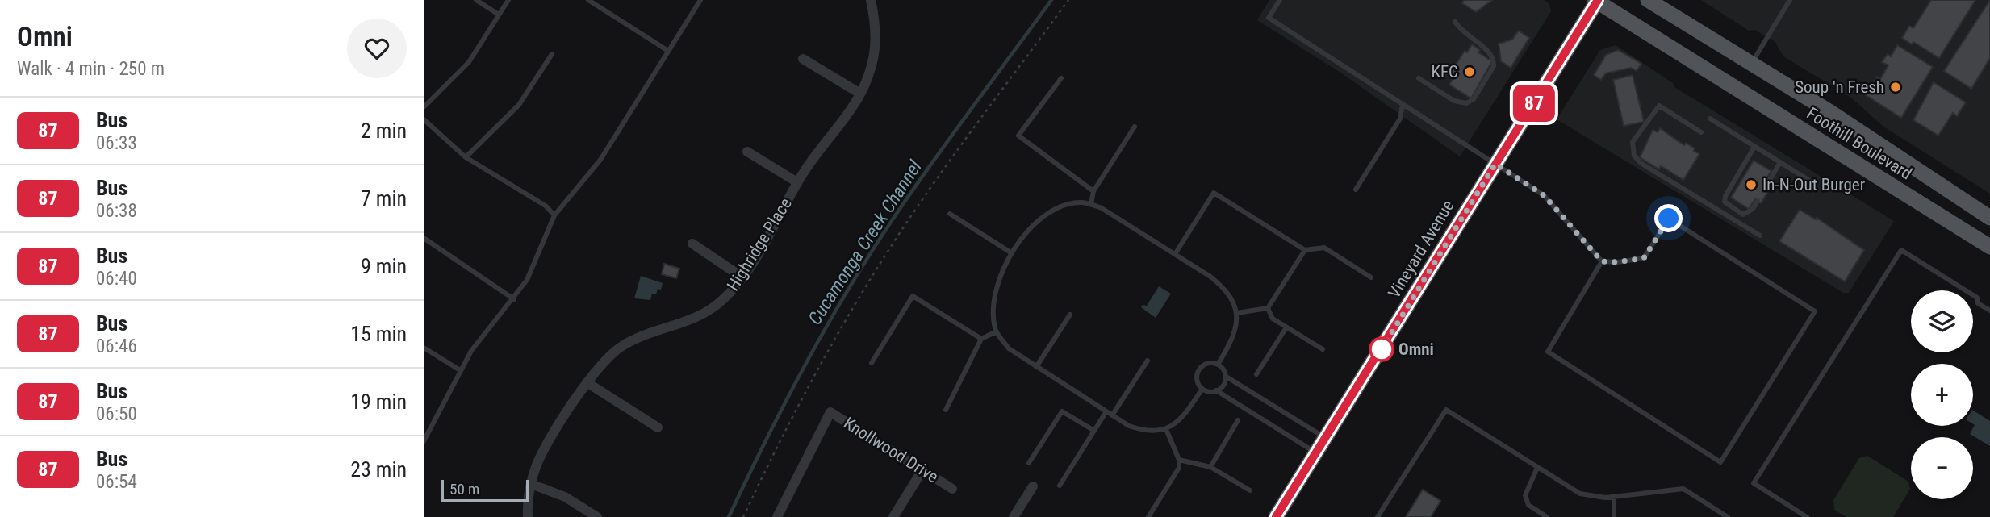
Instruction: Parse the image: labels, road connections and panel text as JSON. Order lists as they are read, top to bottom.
{
  "streets": {
    "main road": ["Foothill Boulevard", "Vineyard Avenue"],
    "street": ["Highridge Place", "Knollwood Drive"]
  },
  "crossings": [
    ["Foothill Boulevard", "Vineyard Avenue"]
  ],
  "water": ["Cucamonga Creek Channel"],
  "places": [
    "KFC",
    "Soup 'n Fresh",
    "In-N-Out Burger",
    "Omni"
  ],
  "lines": ["bus line 87"],
  "scale_bar": "50 m",
  "page": {
    "heading": ["Omni", "Walk · 4 min · 250 m"],
    "on_map": "87",
    "list": [
      {
        "mark": "87",
        "name": "Bus",
        "note": "06:33",
        "value": "2 min"
      },
      {
        "mark": "87",
        "name": "Bus",
        "note": "06:38",
        "value": "7 min"
      },
      {
        "mark": "87",
        "name": "Bus",
        "note": "06:40",
        "value": "9 min"
      },
      {
        "mark": "87",
        "name": "Bus",
        "note": "06:46",
        "value": "15 min"
      },
      {
        "mark": "87",
        "name": "Bus",
        "note": "06:50",
        "value": "19 min"
      },
      {
        "mark": "87",
        "name": "Bus",
        "note": "06:54",
        "value": "23 min"
      }
    ],
    "map_buttons": ["+", "−"],
    "scale": "50 m"
  }
}
